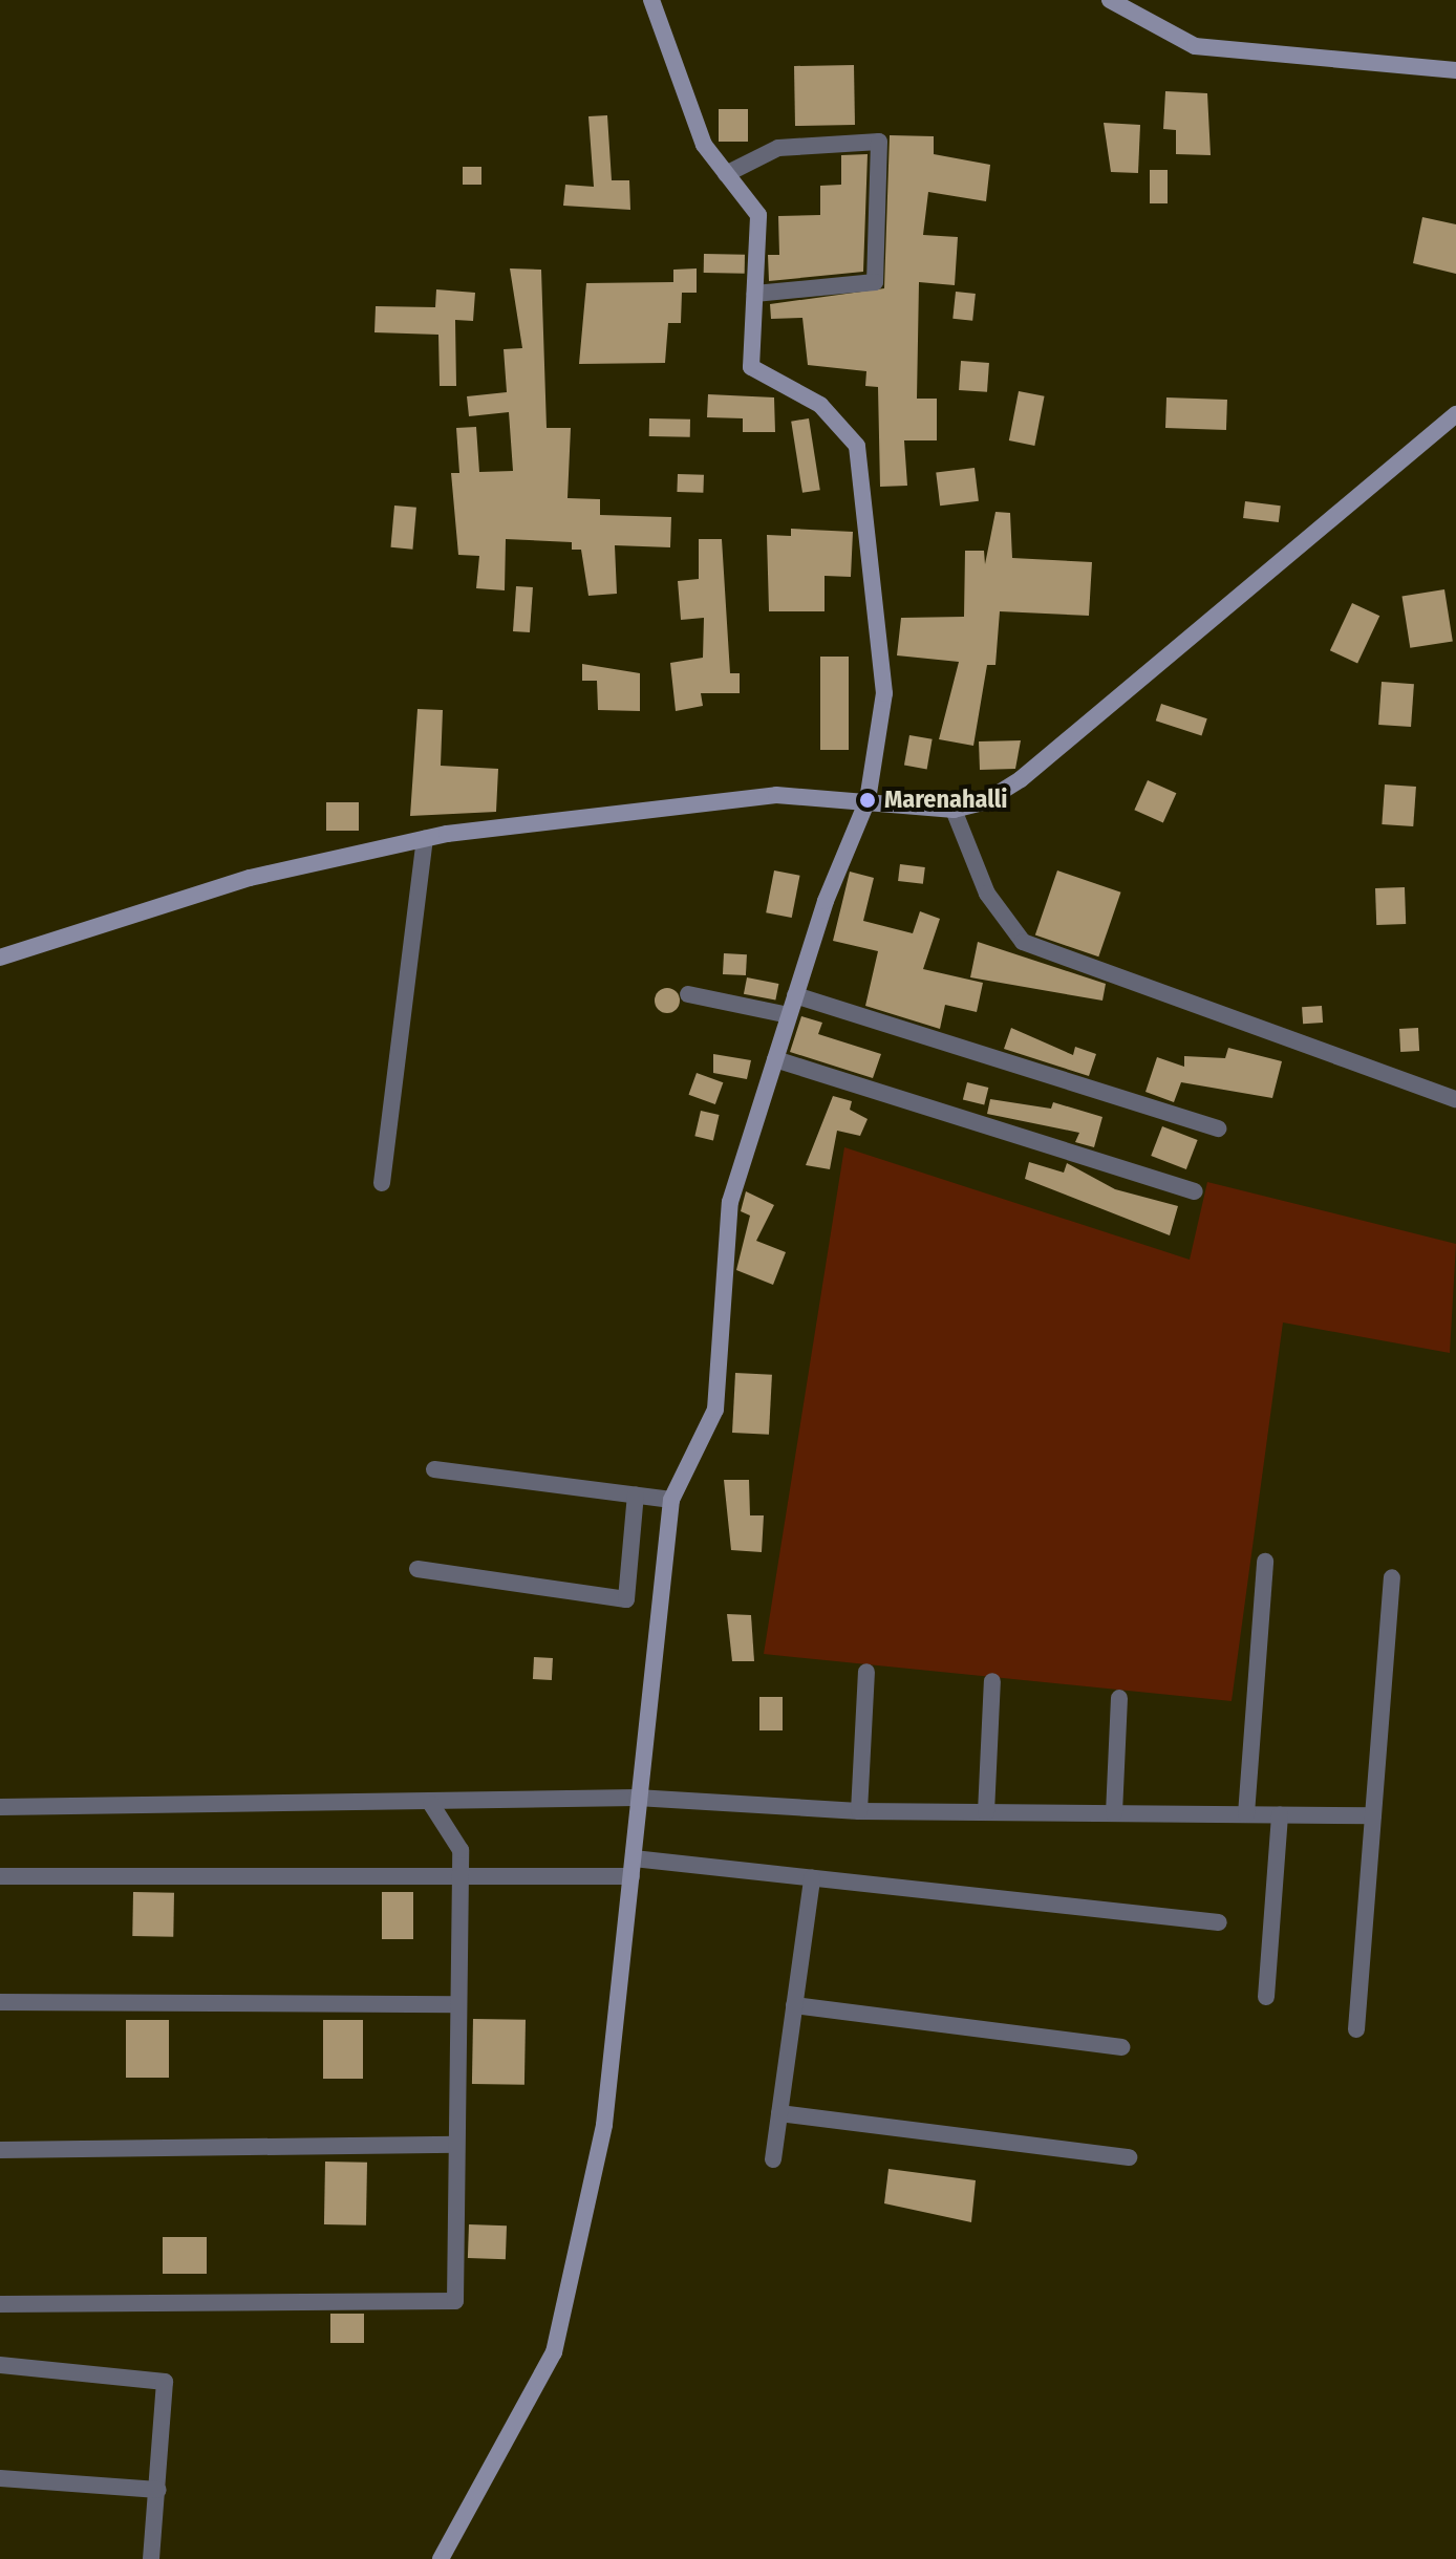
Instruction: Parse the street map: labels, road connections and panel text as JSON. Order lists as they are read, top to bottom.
{
  "places": ["Marenahalli"]
}
